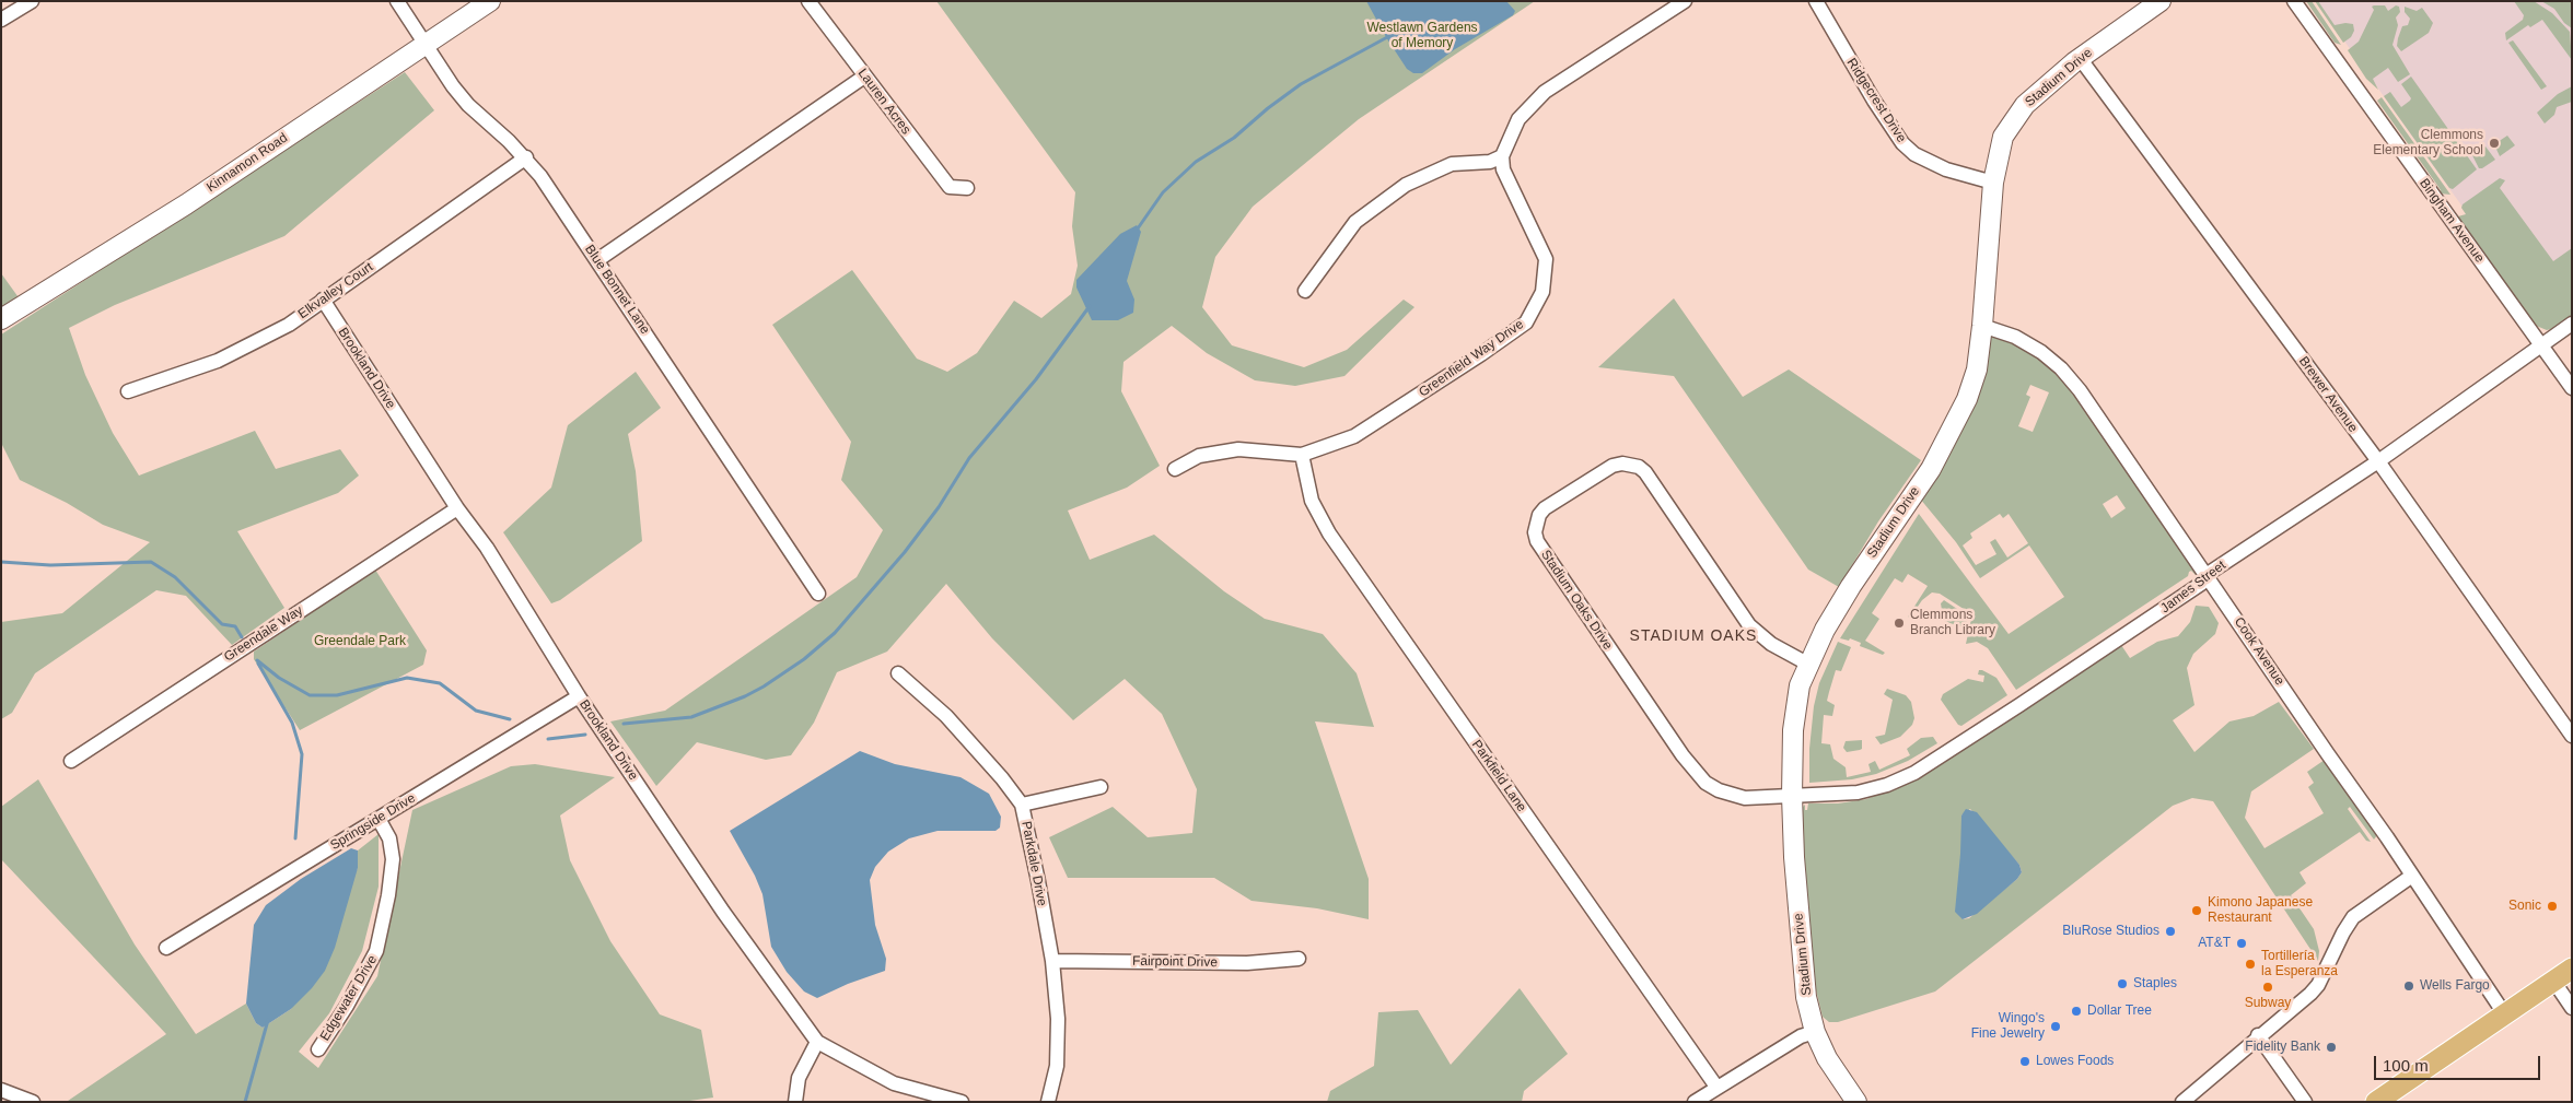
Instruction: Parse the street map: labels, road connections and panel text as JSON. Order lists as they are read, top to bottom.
{
  "streets": {
    "street": [
      "Stadium Drive",
      "Ridgecrest Drive",
      "Lauren Acres",
      "Kinnamon Road",
      "Bingham Avenue",
      "Blue Bonnet Lane",
      "Elkvalley Court",
      "Greenfield Way Drive",
      "Brookland Drive",
      "Brewer Avenue",
      "James Street",
      "Stadium Oaks Drive",
      "Greendale Way",
      "Cook Avenue",
      "Parkfield Lane",
      "Springside Drive",
      "Parkdale Drive",
      "Fairpoint Drive",
      "Edgewater Drive"
    ]
  },
  "crossings": [
    ["Stadium Drive", "Ridgecrest Drive"],
    ["Stadium Drive", "Brewer Avenue"],
    ["Stadium Drive", "James Street"],
    ["Stadium Drive", "Stadium Oaks Drive"],
    ["Stadium Drive", "Cook Avenue"],
    ["Kinnamon Road", "Blue Bonnet Lane"],
    ["Bingham Avenue", "James Street"],
    ["Blue Bonnet Lane", "Elkvalley Court"],
    ["Elkvalley Court", "Brookland Drive"],
    ["Greenfield Way Drive", "Parkfield Lane"],
    ["Brookland Drive", "Greendale Way"],
    ["Brookland Drive", "Springside Drive"],
    ["Brewer Avenue", "James Street"],
    ["James Street", "Stadium Oaks Drive"],
    ["James Street", "Cook Avenue"],
    ["Springside Drive", "Edgewater Drive"],
    ["Parkdale Drive", "Fairpoint Drive"]
  ],
  "districts": ["STADIUM OAKS"],
  "parks": ["Westlawn Gardens of Memory", "Greendale Park"],
  "places": [
    "Clemmons Elementary School",
    "Clemmons Branch Library",
    "Sonic",
    "Kimono Japanese Restaurant",
    "BluRose Studios",
    "AT&T",
    "Tortillería la Esperanza",
    "Staples",
    "Wells Fargo",
    "Subway",
    "Dollar Tree",
    "Wingo's Fine Jewelry",
    "Fidelity Bank",
    "Lowes Foods"
  ],
  "scale_bar": "100 m"
}
